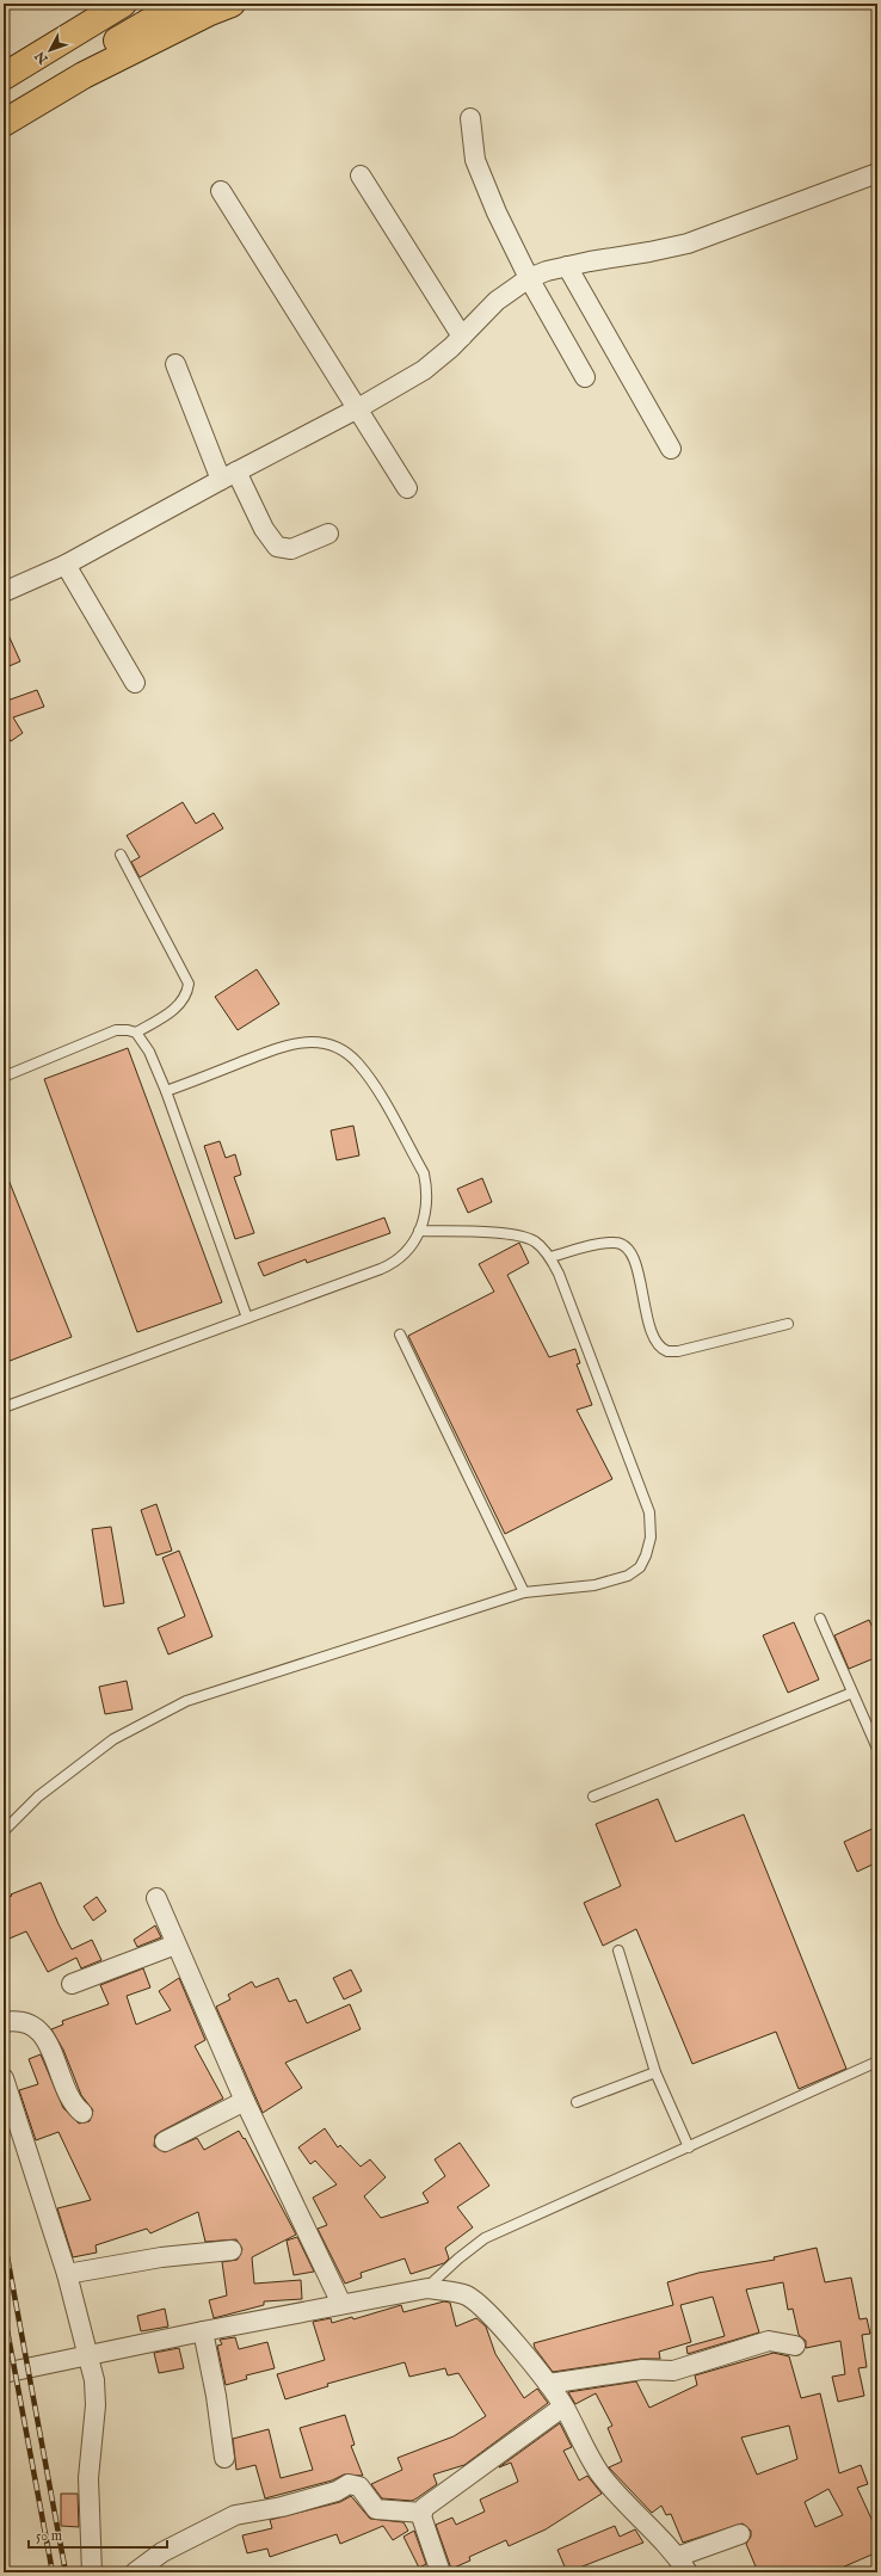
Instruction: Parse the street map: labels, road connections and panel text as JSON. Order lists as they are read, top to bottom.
{
  "scale_bar": "50 m",
  "north": "bottom left"
}
